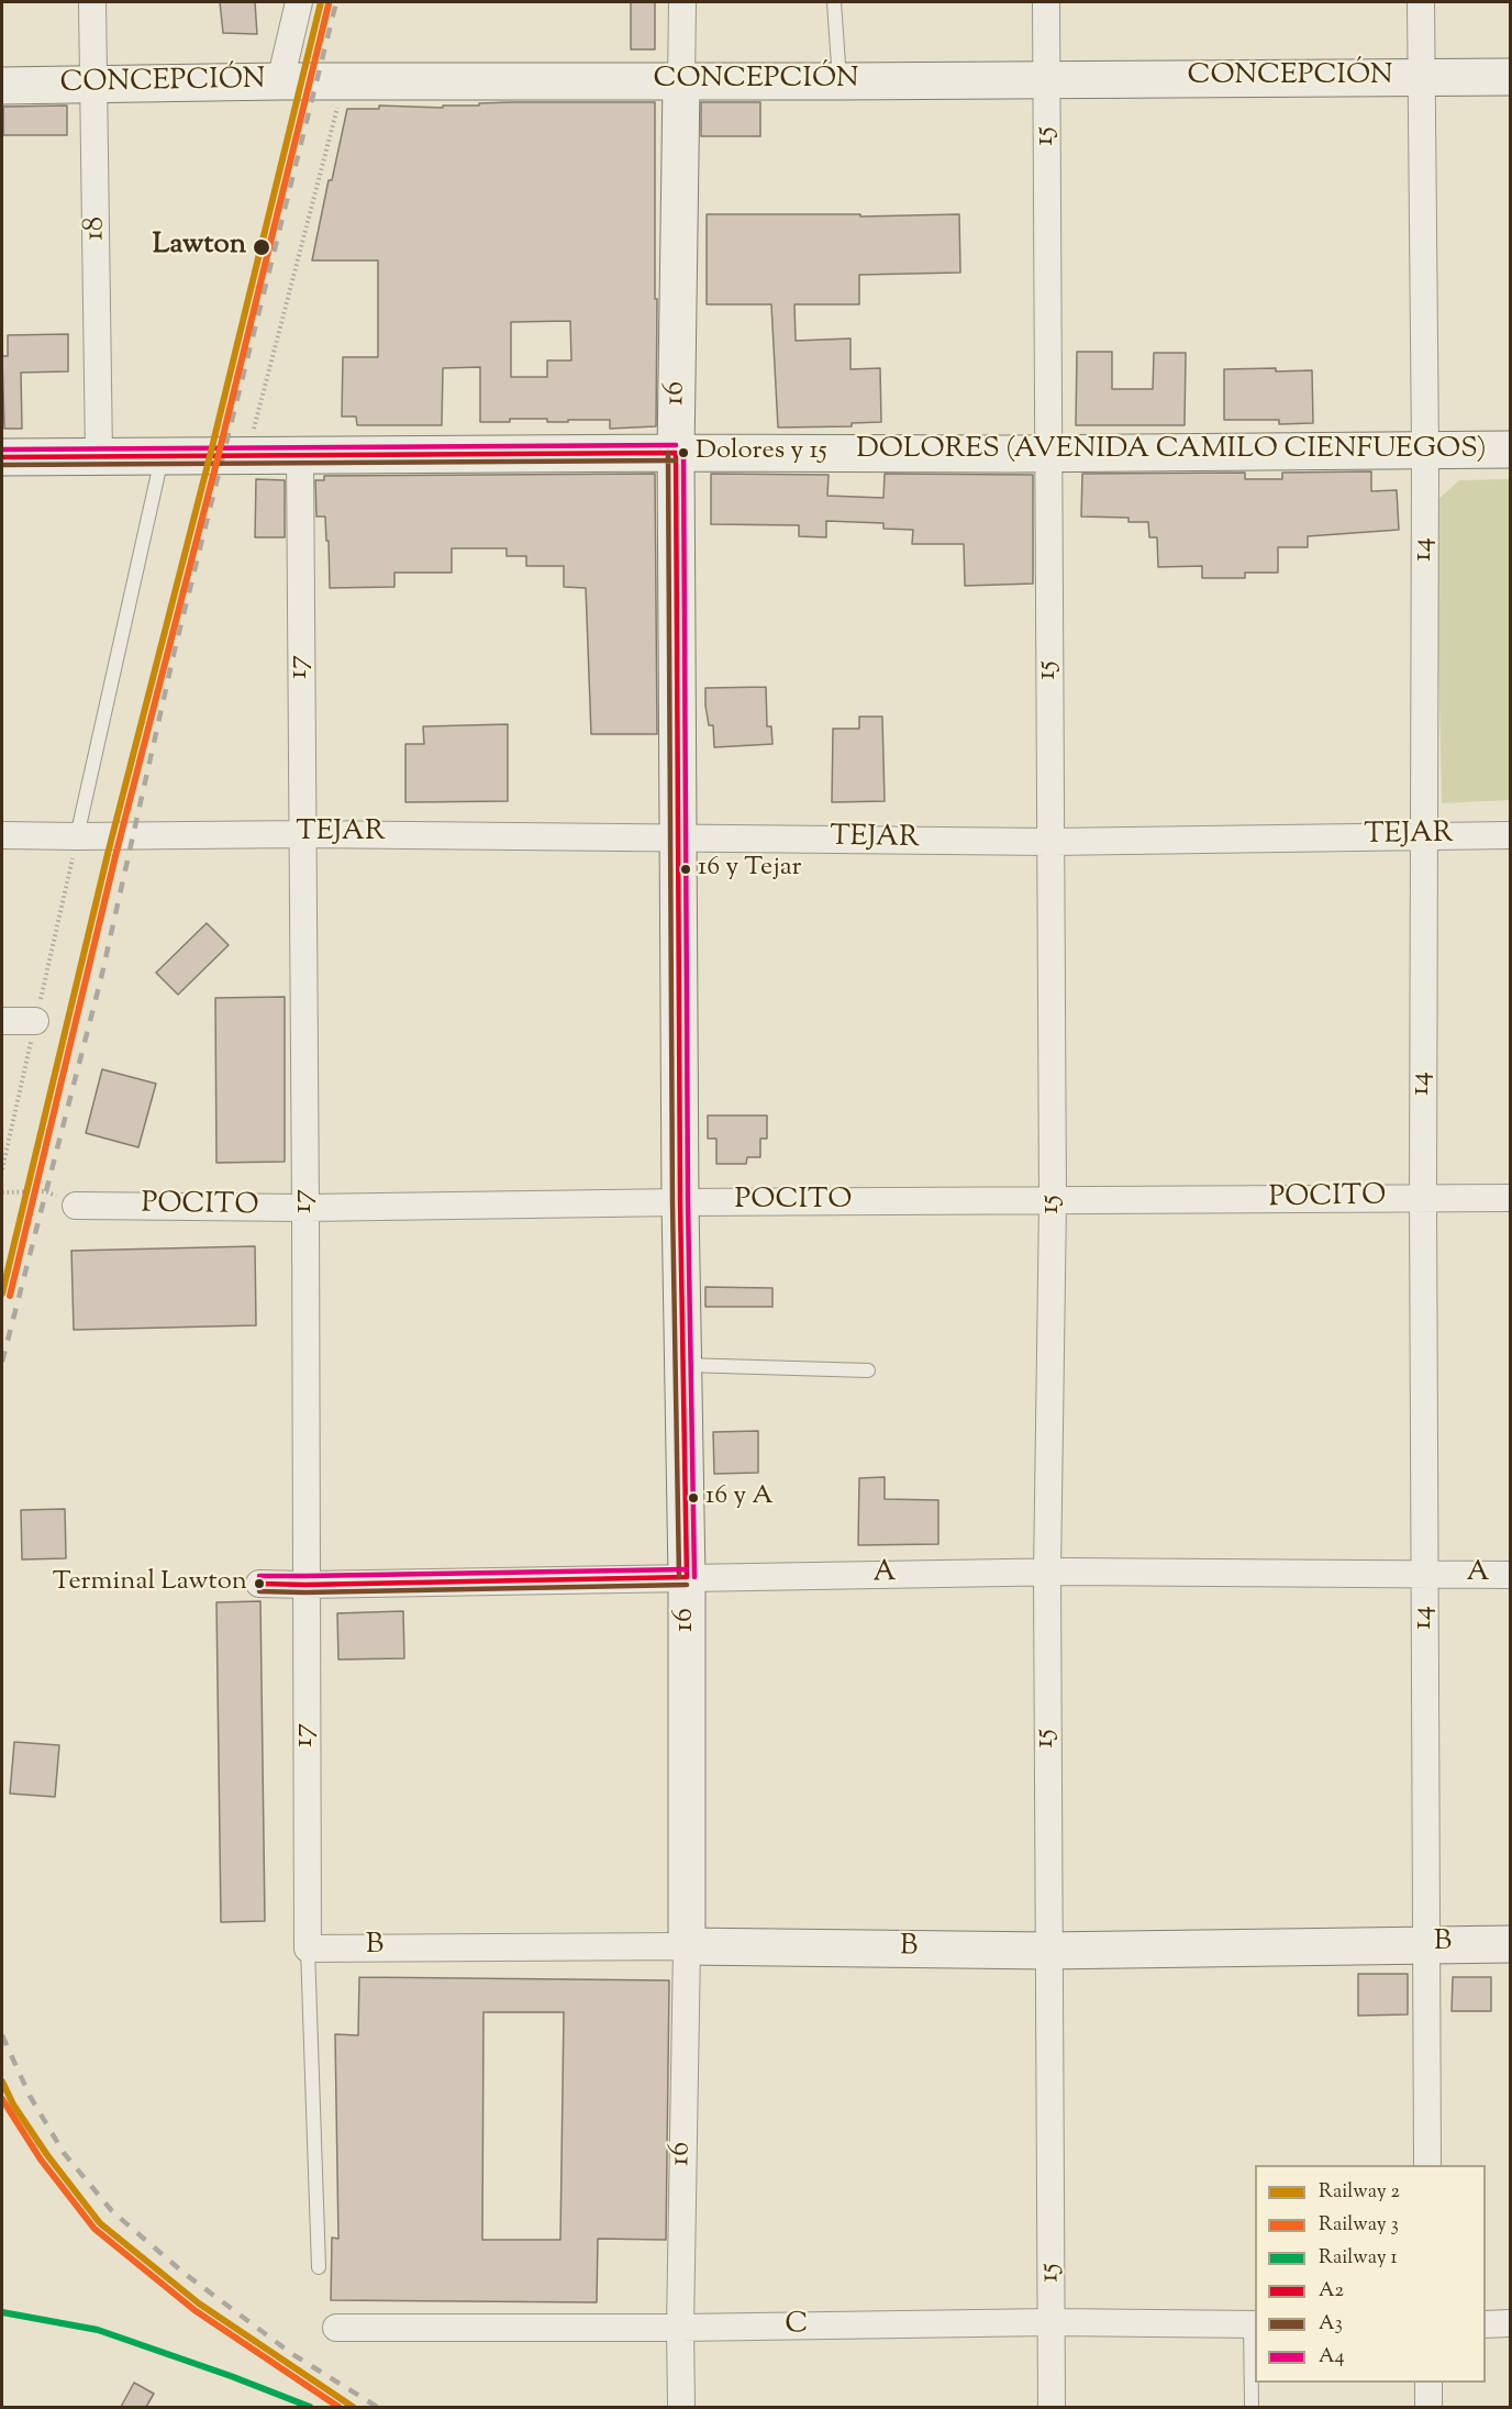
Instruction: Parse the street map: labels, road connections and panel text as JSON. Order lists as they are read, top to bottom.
{
  "streets": {
    "street": [
      "CONCEPCIÓN",
      "15",
      "18",
      "16",
      "DOLORES (AVENIDA CAMILO CIENFUEGOS)",
      "14",
      "17",
      "TEJAR",
      "POCITO",
      "A",
      "B",
      "C"
    ]
  },
  "crossings": [
    ["CONCEPCIÓN", "15"],
    ["CONCEPCIÓN", "18"],
    ["CONCEPCIÓN", "16"],
    ["CONCEPCIÓN", "14"],
    ["15", "DOLORES (AVENIDA CAMILO CIENFUEGOS)"],
    ["15", "TEJAR"],
    ["15", "POCITO"],
    ["15", "A"],
    ["15", "B"],
    ["15", "C"],
    ["18", "DOLORES (AVENIDA CAMILO CIENFUEGOS)"],
    ["16", "DOLORES (AVENIDA CAMILO CIENFUEGOS)"],
    ["16", "TEJAR"],
    ["16", "POCITO"],
    ["16", "A"],
    ["16", "B"],
    ["16", "C"],
    ["DOLORES (AVENIDA CAMILO CIENFUEGOS)", "14"],
    ["DOLORES (AVENIDA CAMILO CIENFUEGOS)", "17"],
    ["14", "TEJAR"],
    ["14", "POCITO"],
    ["14", "A"],
    ["14", "B"],
    ["17", "TEJAR"],
    ["17", "POCITO"],
    ["17", "A"],
    ["17", "B"]
  ],
  "places": [
    "Lawton",
    "Dolores y 15",
    "16 y Tejar",
    "16 y A",
    "Terminal Lawton"
  ],
  "lines": [
    "rail line 2",
    "rail line 3",
    "transit line A4",
    "transit line A2",
    "transit line A3",
    "rail line 1"
  ],
  "legend": [
    "Railway 2",
    "Railway 3",
    "Railway 1",
    "A2",
    "A3",
    "A4"
  ]
}
